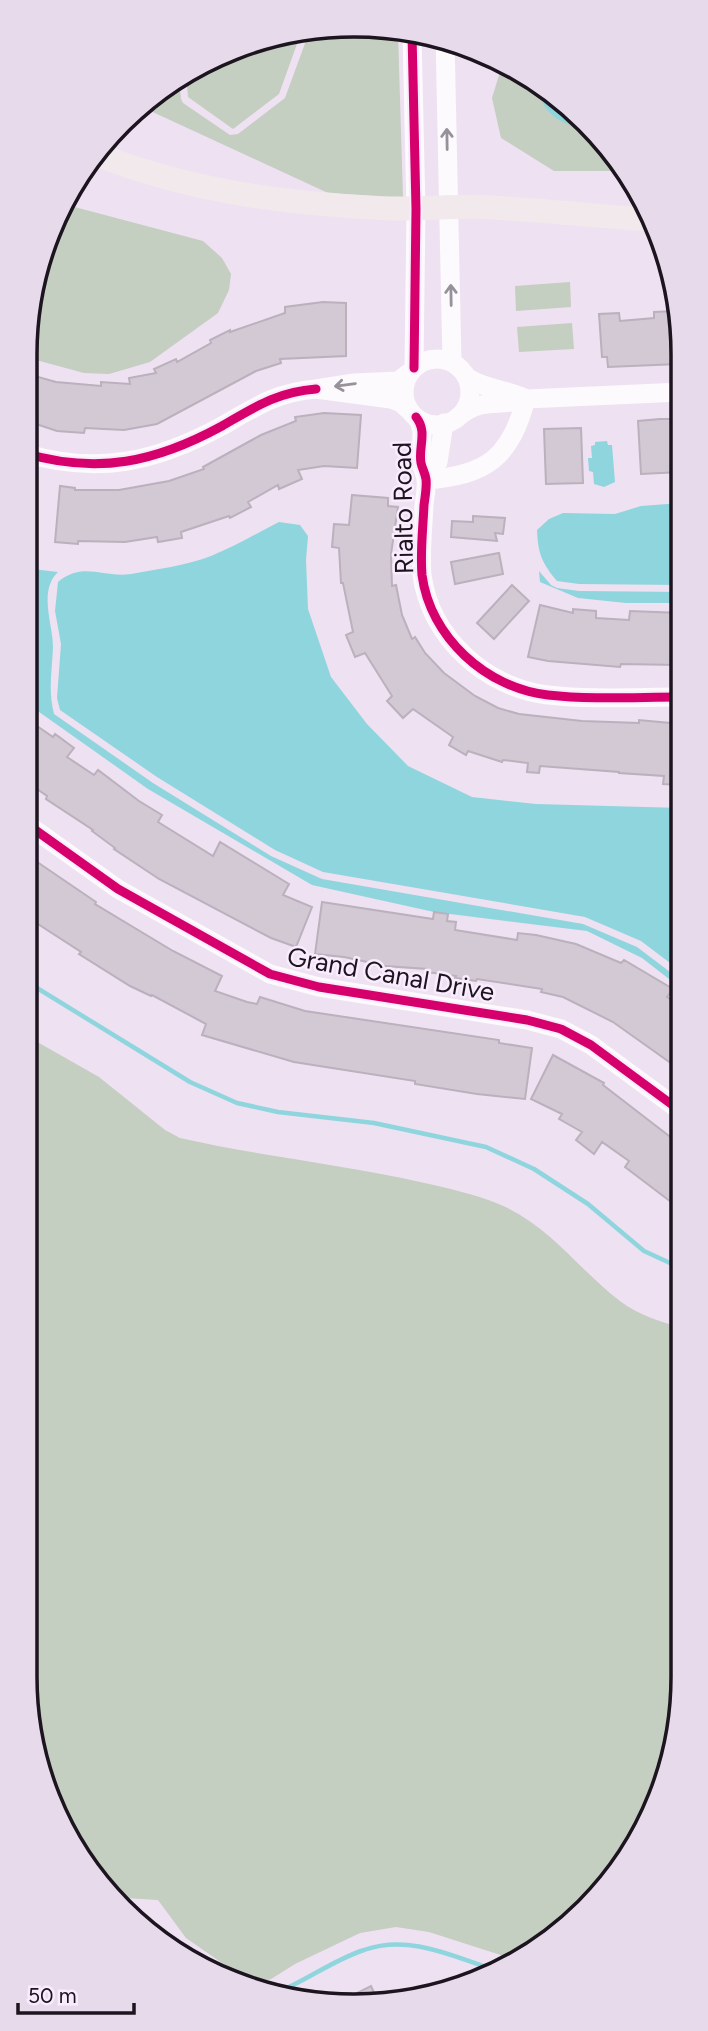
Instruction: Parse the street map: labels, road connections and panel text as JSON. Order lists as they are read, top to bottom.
{
  "streets": {
    "street": ["Rialto Road", "Grand Canal Drive"]
  },
  "scale_bar": "50 m"
}
